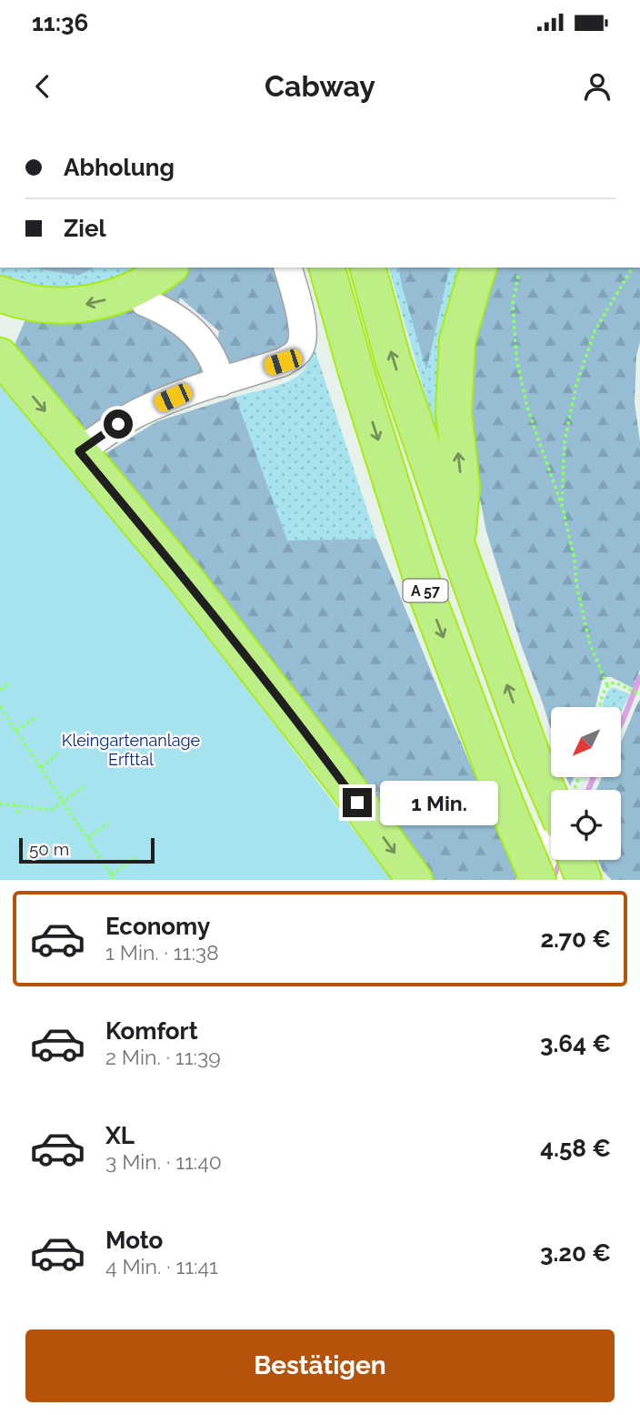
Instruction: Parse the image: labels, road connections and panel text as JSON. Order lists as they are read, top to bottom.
{
  "streets": {
    "highway": ["A 57"]
  },
  "parks": ["Kleingartenanlage Erfttal"],
  "scale_bar": "50 m",
  "north": "bottom left",
  "page": {
    "status": "11:36",
    "header": "Cabway",
    "banner": ["Abholung", "Ziel"],
    "bubble": "1 Min.",
    "scale": "50 m",
    "list": [
      {
        "name": "Economy",
        "note": "1 Min. · 11:38",
        "value": "2.70 €"
      },
      {
        "name": "Komfort",
        "note": "2 Min. · 11:39",
        "value": "3.64 €"
      },
      {
        "name": "XL",
        "note": "3 Min. · 11:40",
        "value": "4.58 €"
      },
      {
        "name": "Moto",
        "note": "4 Min. · 11:41",
        "value": "3.20 €"
      }
    ],
    "buttons": "Bestätigen"
  }
}
